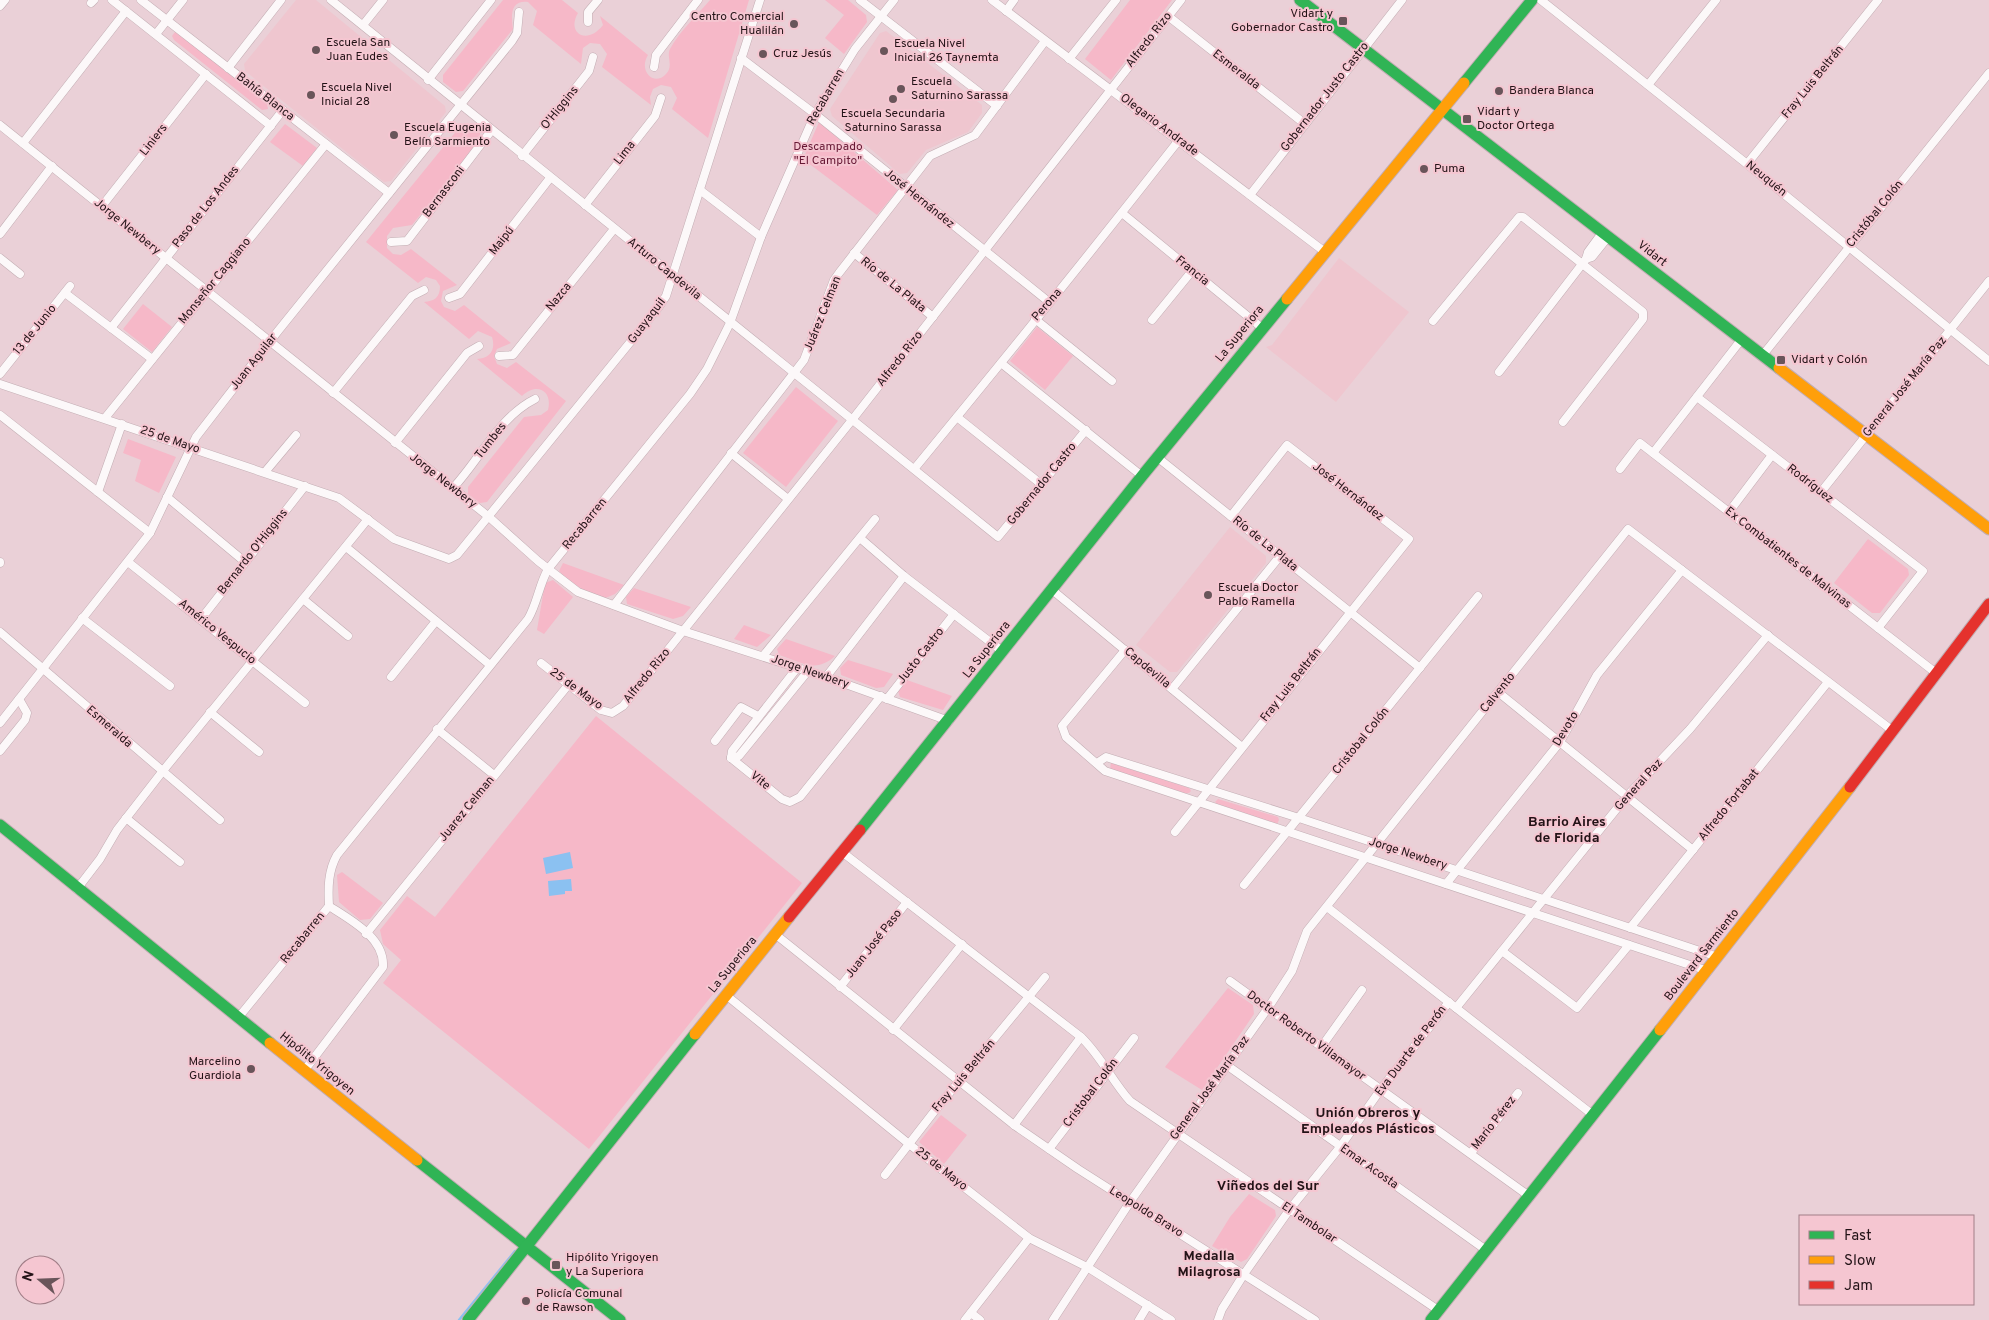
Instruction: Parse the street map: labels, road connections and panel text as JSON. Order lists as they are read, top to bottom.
{
  "streets": {
    "main road": [
      "Vidart",
      "La Superiora",
      "Boulevard Sarmiento",
      "Hipólito Yrigoyen"
    ],
    "street": [
      "Alfredo Rizo",
      "Esmeralda",
      "Fray Luis Beltrán",
      "Bahía Blanca",
      "Recabarren",
      "Gobernador Justo Castro",
      "O'Higgins",
      "Olegario Andrade",
      "Liniers",
      "Lima",
      "Neuquén",
      "Bernasconi",
      "José Hernández",
      "Paso de Los Andes",
      "Cristóbal Colón",
      "Jorge Newbery",
      "Maipú",
      "Arturo Capdevila",
      "Francia",
      "Monseñor Caggiano",
      "Río de La Plata",
      "Nazca",
      "Perona",
      "Juárez Celman",
      "Guayaquil",
      "13 de Junio",
      "Juan Aguilar",
      "General José María Paz",
      "25 de Mayo",
      "Tumbes",
      "Gobernador Castro",
      "Rodríguez",
      "Bernardo O'Higgins",
      "Ex Combatientes de Malvinas",
      "Américo Vespucio",
      "Justo Castro",
      "Capdevilla",
      "Calvento",
      "Devoto",
      "Cristobal Colón",
      "Vite",
      "General Paz",
      "Alfredo Fortabat",
      "Juarez Celman",
      "Juan José Paso",
      "Doctor Roberto Villamayor",
      "Eva Duarte de Perón",
      "Mario Pérez",
      "Emar Acosta",
      "Leopoldo Bravo",
      "El Tambolar"
    ]
  },
  "crossings": [
    ["Alfredo Rizo", "Esmeralda"],
    ["Alfredo Rizo", "Olegario Andrade"],
    ["Alfredo Rizo", "José Hernández"],
    ["Alfredo Rizo", "Jorge Newbery"],
    ["Alfredo Rizo", "Arturo Capdevila"],
    ["Alfredo Rizo", "Río de La Plata"],
    ["Alfredo Rizo", "25 de Mayo"],
    ["Esmeralda", "Gobernador Justo Castro"],
    ["Esmeralda", "Juan Aguilar"],
    ["Fray Luis Beltrán", "Neuquén"],
    ["Fray Luis Beltrán", "José Hernández"],
    ["Fray Luis Beltrán", "Jorge Newbery"],
    ["Fray Luis Beltrán", "Río de La Plata"],
    ["Fray Luis Beltrán", "25 de Mayo"],
    ["Fray Luis Beltrán", "Capdevilla"],
    ["Fray Luis Beltrán", "Leopoldo Bravo"],
    ["Fray Luis Beltrán", "El Tambolar"],
    ["Bahía Blanca", "Liniers"],
    ["Bahía Blanca", "Paso de Los Andes"],
    ["Bahía Blanca", "Monseñor Caggiano"],
    ["Bahía Blanca", "Juan Aguilar"],
    ["Recabarren", "José Hernández"],
    ["Recabarren", "Jorge Newbery"],
    ["Recabarren", "Arturo Capdevila"],
    ["Recabarren", "Hipólito Yrigoyen"],
    ["Gobernador Justo Castro", "Olegario Andrade"],
    ["Gobernador Justo Castro", "Vidart"],
    ["O'Higgins", "Arturo Capdevila"],
    ["Olegario Andrade", "Perona"],
    ["Olegario Andrade", "Juárez Celman"],
    ["Olegario Andrade", "La Superiora"],
    ["Liniers", "Jorge Newbery"],
    ["Lima", "Arturo Capdevila"],
    ["Neuquén", "Cristóbal Colón"],
    ["Neuquén", "General José María Paz"],
    ["Bernasconi", "Arturo Capdevila"],
    ["José Hernández", "Río de La Plata"],
    ["José Hernández", "Perona"],
    ["José Hernández", "Juárez Celman"],
    ["José Hernández", "Guayaquil"],
    ["Paso de Los Andes", "Jorge Newbery"],
    ["Paso de Los Andes", "13 de Junio"],
    ["Cristóbal Colón", "Vidart"],
    ["Jorge Newbery", "Monseñor Caggiano"],
    ["Jorge Newbery", "Juárez Celman"],
    ["Jorge Newbery", "Guayaquil"],
    ["Jorge Newbery", "La Superiora"],
    ["Jorge Newbery", "Juan Aguilar"],
    ["Jorge Newbery", "General José María Paz"],
    ["Jorge Newbery", "Tumbes"],
    ["Jorge Newbery", "Justo Castro"],
    ["Jorge Newbery", "Capdevilla"],
    ["Jorge Newbery", "Calvento"],
    ["Jorge Newbery", "Devoto"],
    ["Jorge Newbery", "Cristobal Colón"],
    ["Jorge Newbery", "General Paz"],
    ["Jorge Newbery", "Alfredo Fortabat"],
    ["Jorge Newbery", "Boulevard Sarmiento"],
    ["Maipú", "Arturo Capdevila"],
    ["Vidart", "La Superiora"],
    ["Vidart", "General José María Paz"],
    ["Arturo Capdevila", "Nazca"],
    ["Arturo Capdevila", "Perona"],
    ["Arturo Capdevila", "Juárez Celman"],
    ["Arturo Capdevila", "Guayaquil"],
    ["Arturo Capdevila", "Juan Aguilar"],
    ["Arturo Capdevila", "Gobernador Castro"],
    ["Francia", "Perona"],
    ["Francia", "La Superiora"],
    ["Monseñor Caggiano", "25 de Mayo"],
    ["Río de La Plata", "Juárez Celman"],
    ["Río de La Plata", "La Superiora"],
    ["Río de La Plata", "Cristobal Colón"],
    ["Guayaquil", "25 de Mayo"],
    ["La Superiora", "25 de Mayo"],
    ["La Superiora", "Capdevilla"],
    ["La Superiora", "Hipólito Yrigoyen"],
    ["La Superiora", "Leopoldo Bravo"],
    ["La Superiora", "El Tambolar"],
    ["Juan Aguilar", "25 de Mayo"],
    ["Juan Aguilar", "Américo Vespucio"],
    ["General José María Paz", "25 de Mayo"],
    ["General José María Paz", "Rodríguez"],
    ["General José María Paz", "Calvento"],
    ["General José María Paz", "Doctor Roberto Villamayor"],
    ["General José María Paz", "Emar Acosta"],
    ["General José María Paz", "Leopoldo Bravo"],
    ["General José María Paz", "El Tambolar"],
    ["25 de Mayo", "Bernardo O'Higgins"],
    ["25 de Mayo", "Juarez Celman"],
    ["Rodríguez", "Ex Combatientes de Malvinas"],
    ["Bernardo O'Higgins", "Américo Vespucio"],
    ["Ex Combatientes de Malvinas", "Boulevard Sarmiento"],
    ["Justo Castro", "Vite"],
    ["Calvento", "Devoto"],
    ["Cristobal Colón", "Leopoldo Bravo"],
    ["Cristobal Colón", "El Tambolar"],
    ["Juan José Paso", "Leopoldo Bravo"],
    ["Juan José Paso", "El Tambolar"],
    ["Boulevard Sarmiento", "Doctor Roberto Villamayor"],
    ["Boulevard Sarmiento", "Emar Acosta"],
    ["Boulevard Sarmiento", "El Tambolar"],
    ["Doctor Roberto Villamayor", "Eva Duarte de Perón"],
    ["Doctor Roberto Villamayor", "Mario Pérez"],
    ["Eva Duarte de Perón", "Emar Acosta"],
    ["Eva Duarte de Perón", "Leopoldo Bravo"],
    ["Eva Duarte de Perón", "El Tambolar"]
  ],
  "districts": [
    "Barrio Aires de Florida",
    "Unión Obreros y Empleados Plásticos",
    "Viñedos del Sur",
    "Medalla Milagrosa"
  ],
  "parks": ["Descampado \"El Campito\""],
  "places": {
    "transit": [
      "Vidart y Gobernador Castro",
      "Vidart y Doctor Ortega",
      "Vidart y Colón",
      "Hipólito Yrigoyen y La Superiora"
    ],
    "other": [
      "Centro Comercial Hualilán",
      "Escuela San Juan Eudes",
      "Escuela Nivel Inicial 26 Taynemta",
      "Cruz Jesús",
      "Escuela Saturnino Sarassa",
      "Bandera Blanca",
      "Escuela Nivel Inicial 28",
      "Escuela Secundaria Saturnino Sarassa",
      "Escuela Eugenia Belín Sarmiento",
      "Puma",
      "Escuela Doctor Pablo Ramella",
      "Marcelino Guardiola",
      "Policía Comunal de Rawson"
    ]
  },
  "legend": ["Fast", "Slow", "Jam"],
  "north": "left"
}
